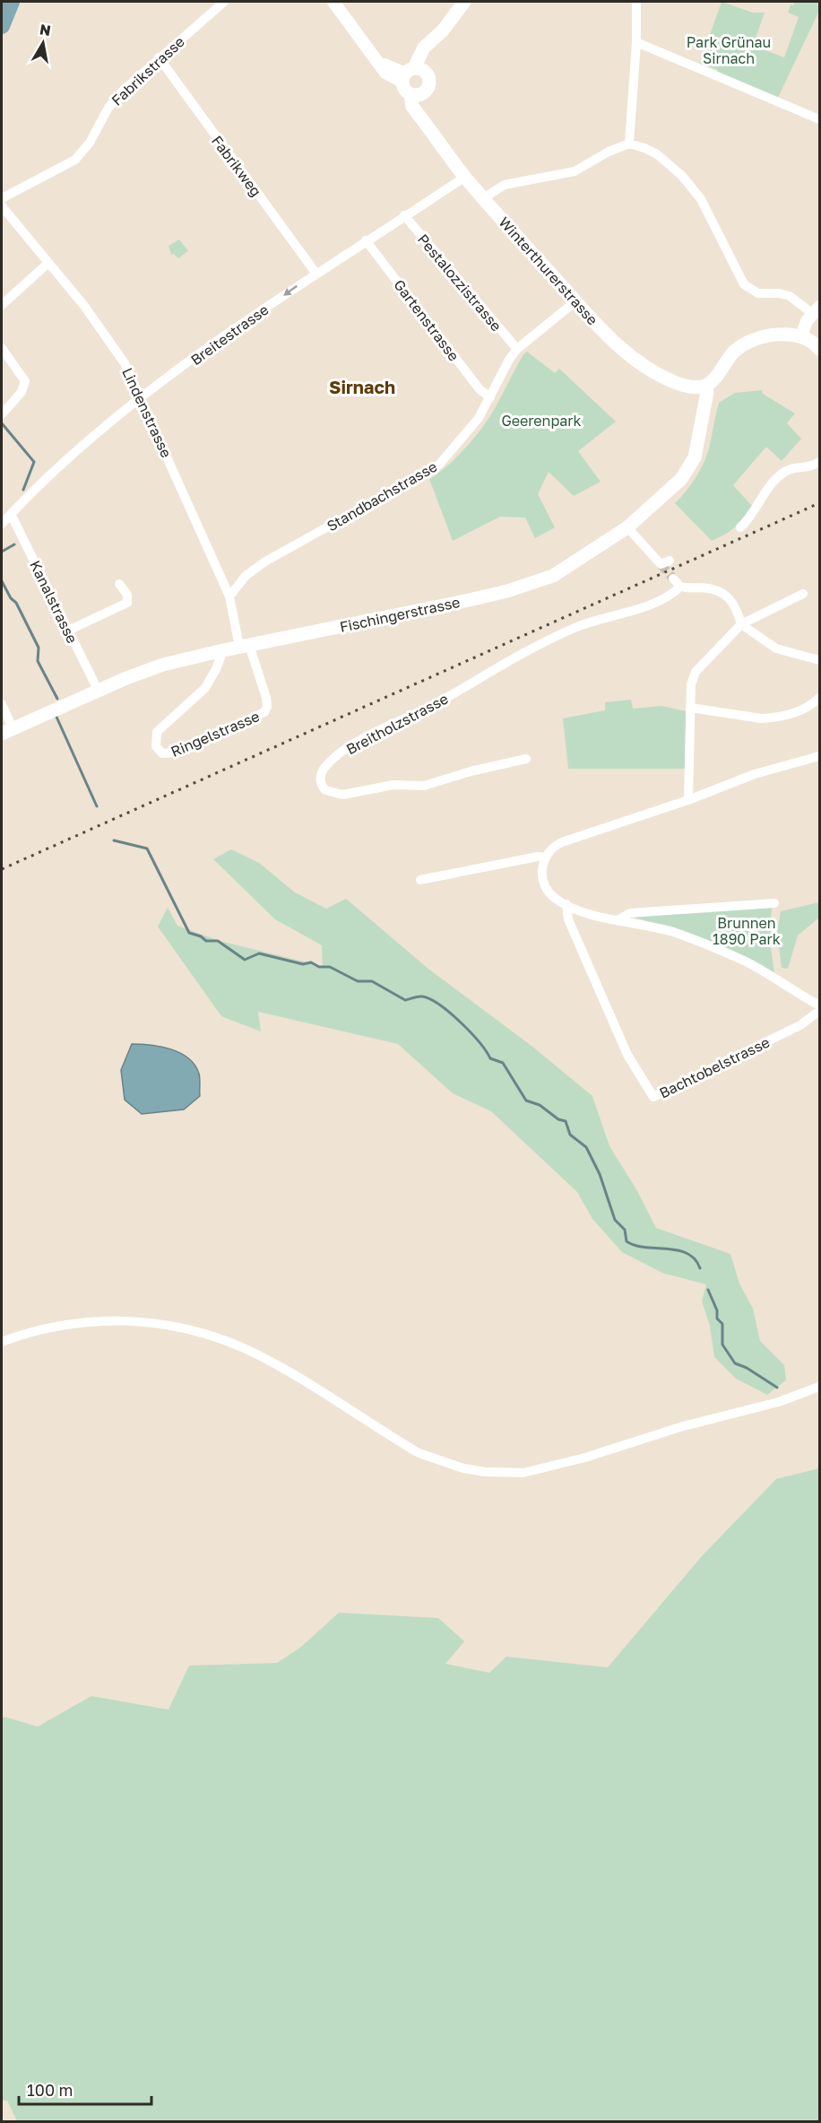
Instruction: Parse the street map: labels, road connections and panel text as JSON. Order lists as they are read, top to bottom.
{
  "streets": {
    "main road": ["Winterthurerstrasse", "Fischingerstrasse"],
    "street": [
      "Fabrikstrasse",
      "Fabrikweg",
      "Pestalozzistrasse",
      "Gartenstrasse",
      "Breitestrasse",
      "Lindenstrasse",
      "Standbachstrasse",
      "Kanalstrasse",
      "Breitholzstrasse",
      "Ringelstrasse",
      "Bachtobelstrasse"
    ]
  },
  "crossings": [
    ["Fabrikstrasse", "Fabrikweg"],
    ["Fabrikweg", "Breitestrasse"],
    ["Winterthurerstrasse", "Breitestrasse"],
    ["Winterthurerstrasse", "Standbachstrasse"],
    ["Winterthurerstrasse", "Fischingerstrasse"],
    ["Pestalozzistrasse", "Breitestrasse"],
    ["Pestalozzistrasse", "Standbachstrasse"],
    ["Gartenstrasse", "Breitestrasse"],
    ["Gartenstrasse", "Standbachstrasse"],
    ["Breitestrasse", "Lindenstrasse"],
    ["Breitestrasse", "Kanalstrasse"],
    ["Lindenstrasse", "Standbachstrasse"],
    ["Lindenstrasse", "Fischingerstrasse"],
    ["Lindenstrasse", "Ringelstrasse"],
    ["Kanalstrasse", "Fischingerstrasse"],
    ["Fischingerstrasse", "Ringelstrasse"]
  ],
  "one_way": ["Breitestrasse"],
  "districts": ["Sirnach"],
  "parks": ["Park Grünau Sirnach", "Geerenpark", "Brunnen 1890 Park"],
  "scale_bar": "100 m",
  "north": "top"
}
